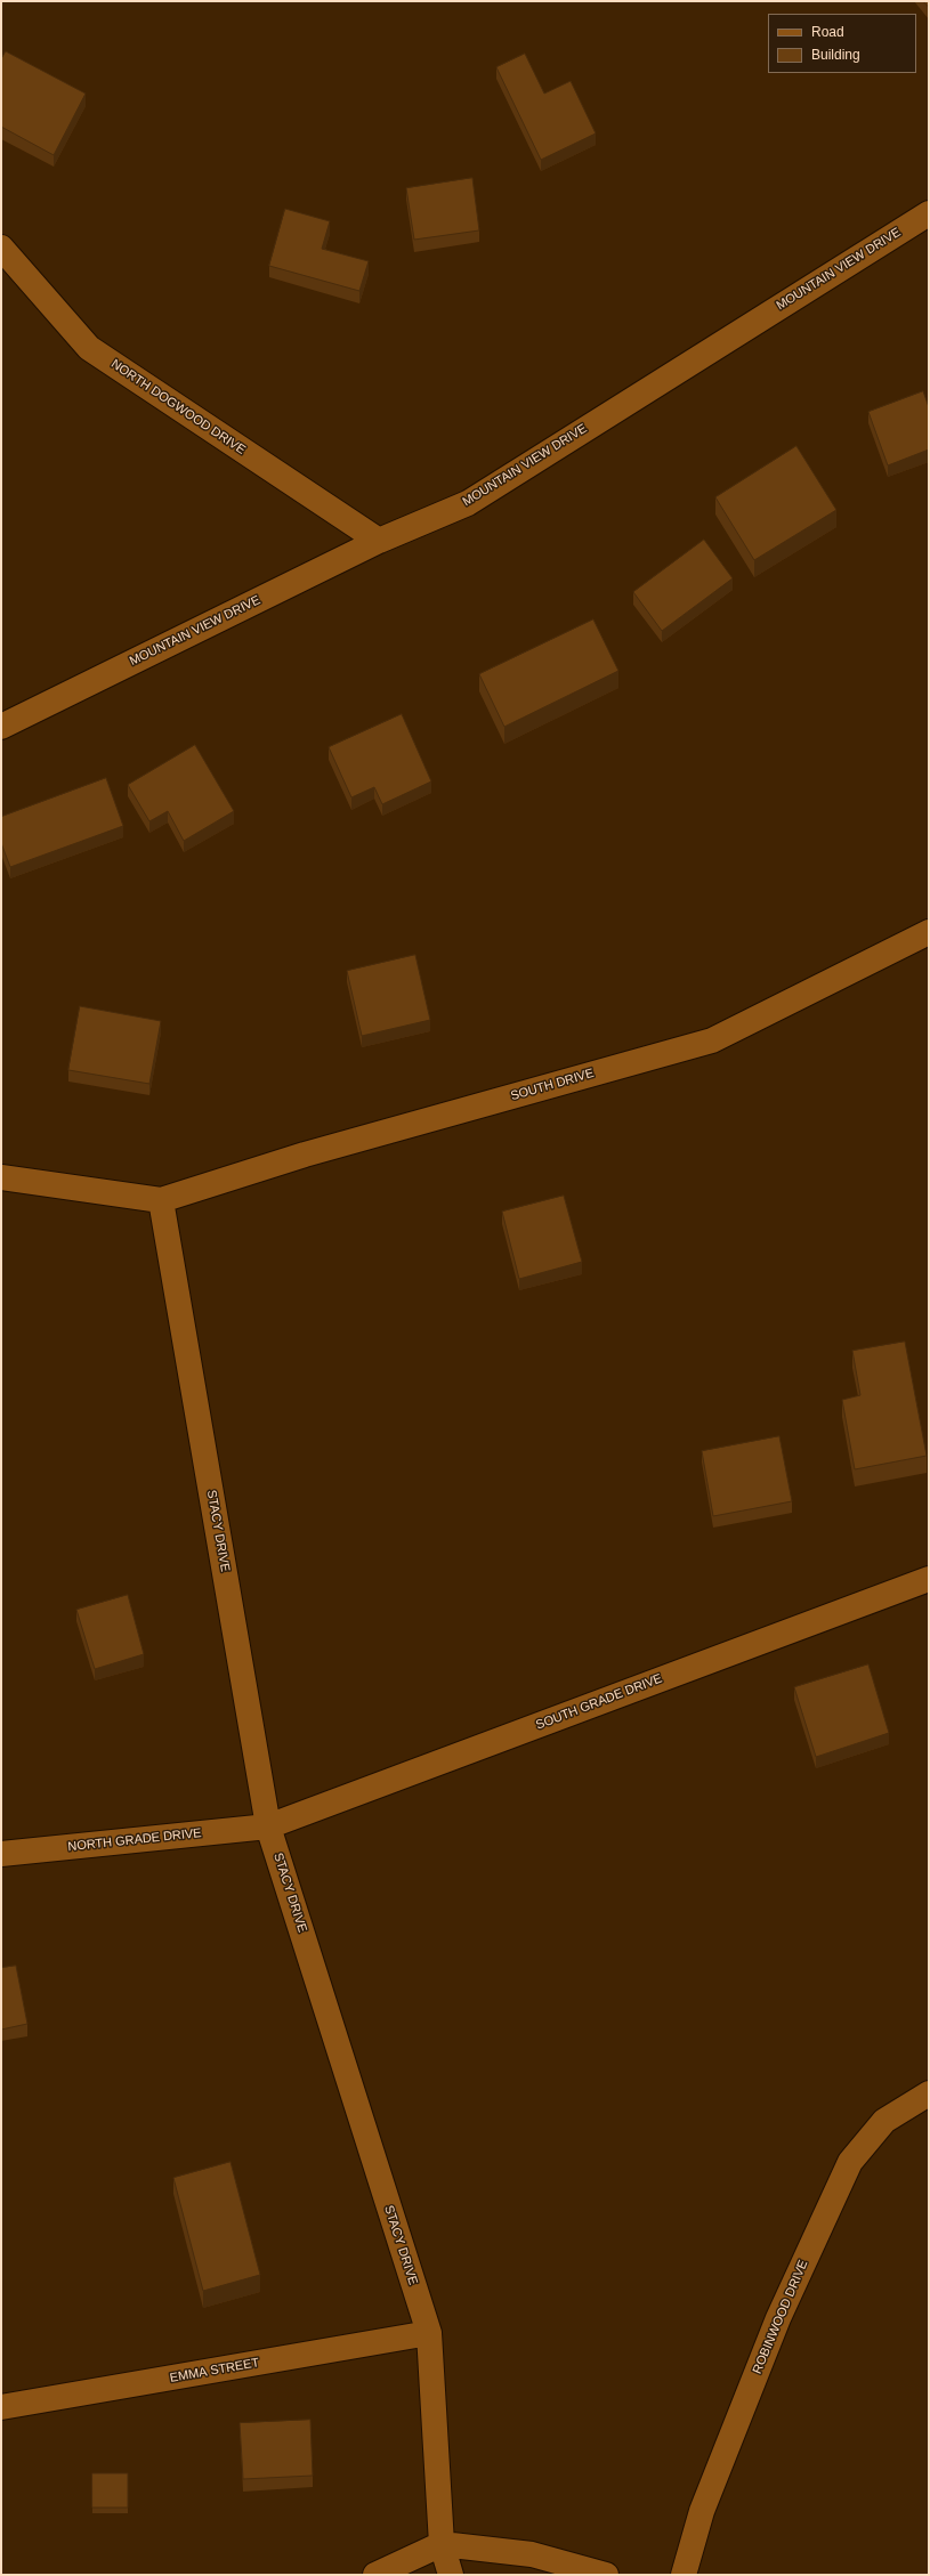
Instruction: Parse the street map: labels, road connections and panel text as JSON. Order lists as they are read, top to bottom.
{
  "streets": {
    "street": [
      "MOUNTAIN VIEW DRIVE",
      "NORTH DOGWOOD DRIVE",
      "SOUTH DRIVE",
      "STACY DRIVE",
      "SOUTH GRADE DRIVE",
      "NORTH GRADE DRIVE",
      "ROBINWOOD DRIVE",
      "EMMA STREET"
    ]
  },
  "crossings": [
    ["MOUNTAIN VIEW DRIVE", "NORTH DOGWOOD DRIVE"],
    ["SOUTH DRIVE", "STACY DRIVE"],
    ["STACY DRIVE", "SOUTH GRADE DRIVE"],
    ["STACY DRIVE", "NORTH GRADE DRIVE"],
    ["STACY DRIVE", "EMMA STREET"],
    ["SOUTH GRADE DRIVE", "NORTH GRADE DRIVE"]
  ],
  "legend": ["Road", "Building"]
}
